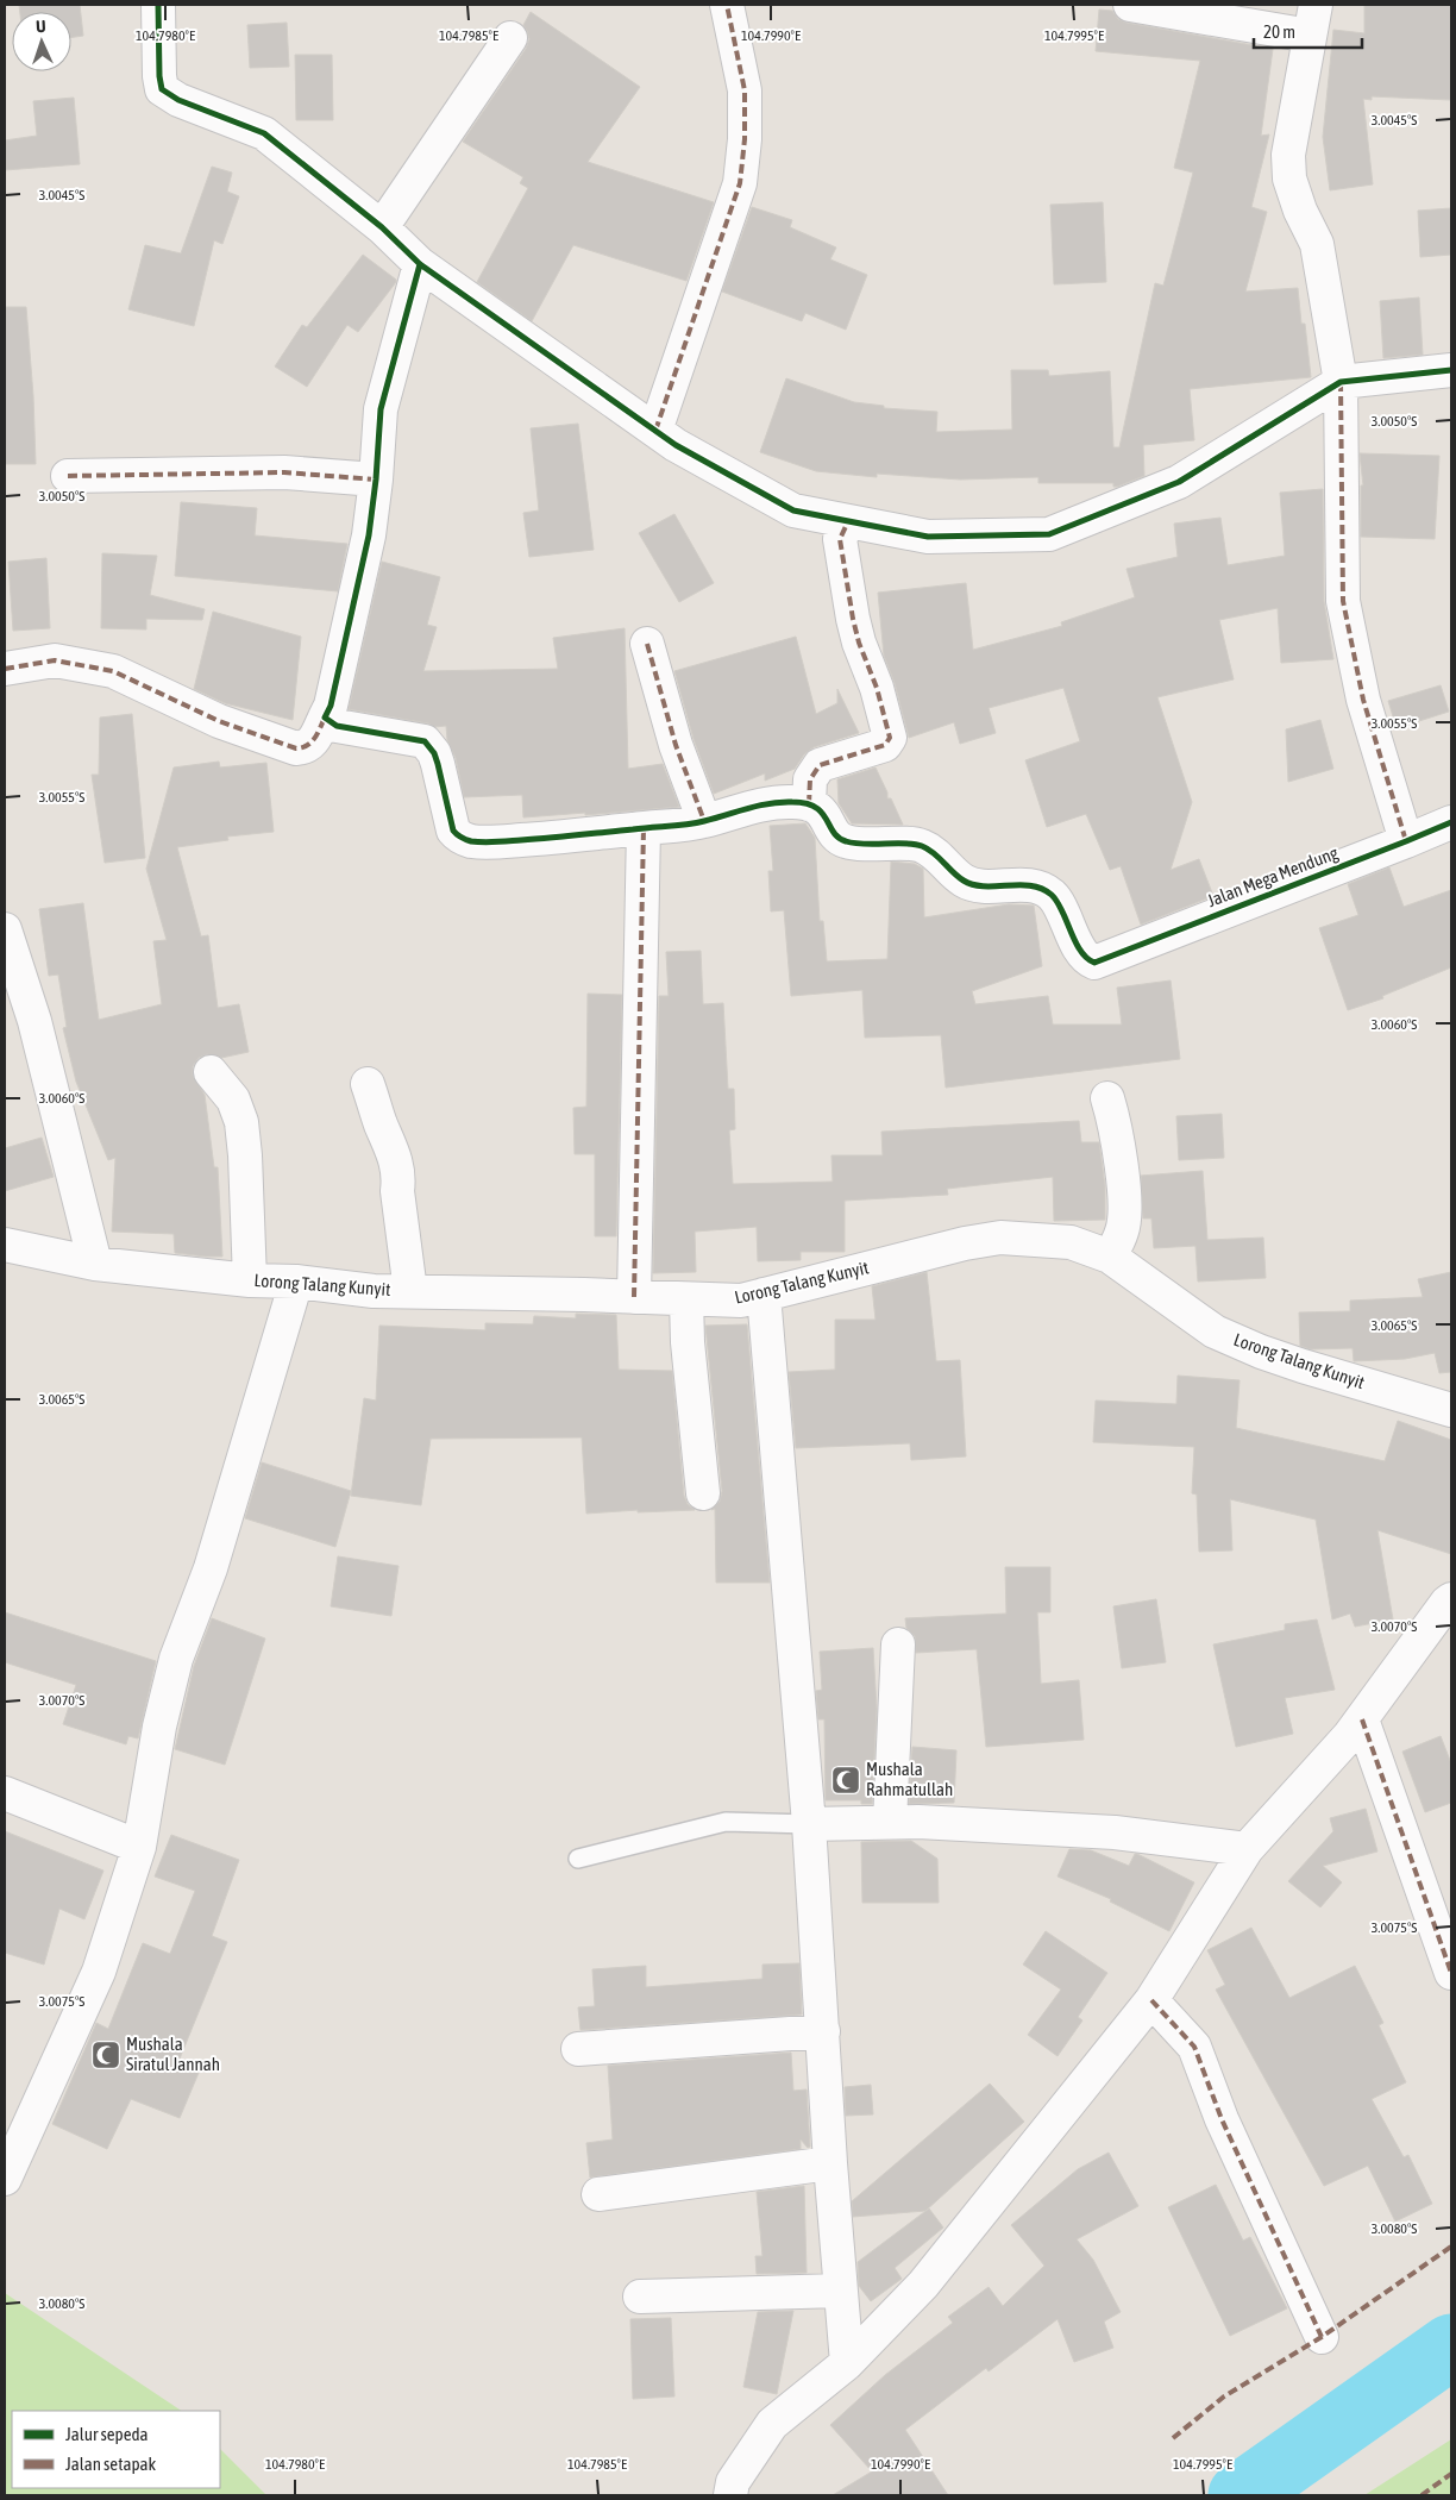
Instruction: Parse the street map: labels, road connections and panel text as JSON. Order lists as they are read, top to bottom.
{
  "streets": {
    "street": ["Jalan Mega Mendung", "Lorong Talang Kunyit"]
  },
  "places": {
    "mosque": ["Mushala Rahmatullah", "Mushala Siratul Jannah"]
  },
  "legend": ["Jalur sepeda", "Jalan setapak"],
  "scale_bar": "20 m",
  "north": "top",
  "coordinates": [
    "104.7980°E",
    "104.7985°E",
    "104.7990°E",
    "104.7995°E",
    "3.0045°S",
    "3.0050°S",
    "3.0055°S",
    "3.0060°S",
    "3.0065°S",
    "3.0070°S",
    "3.0075°S",
    "3.0080°S"
  ]
}
